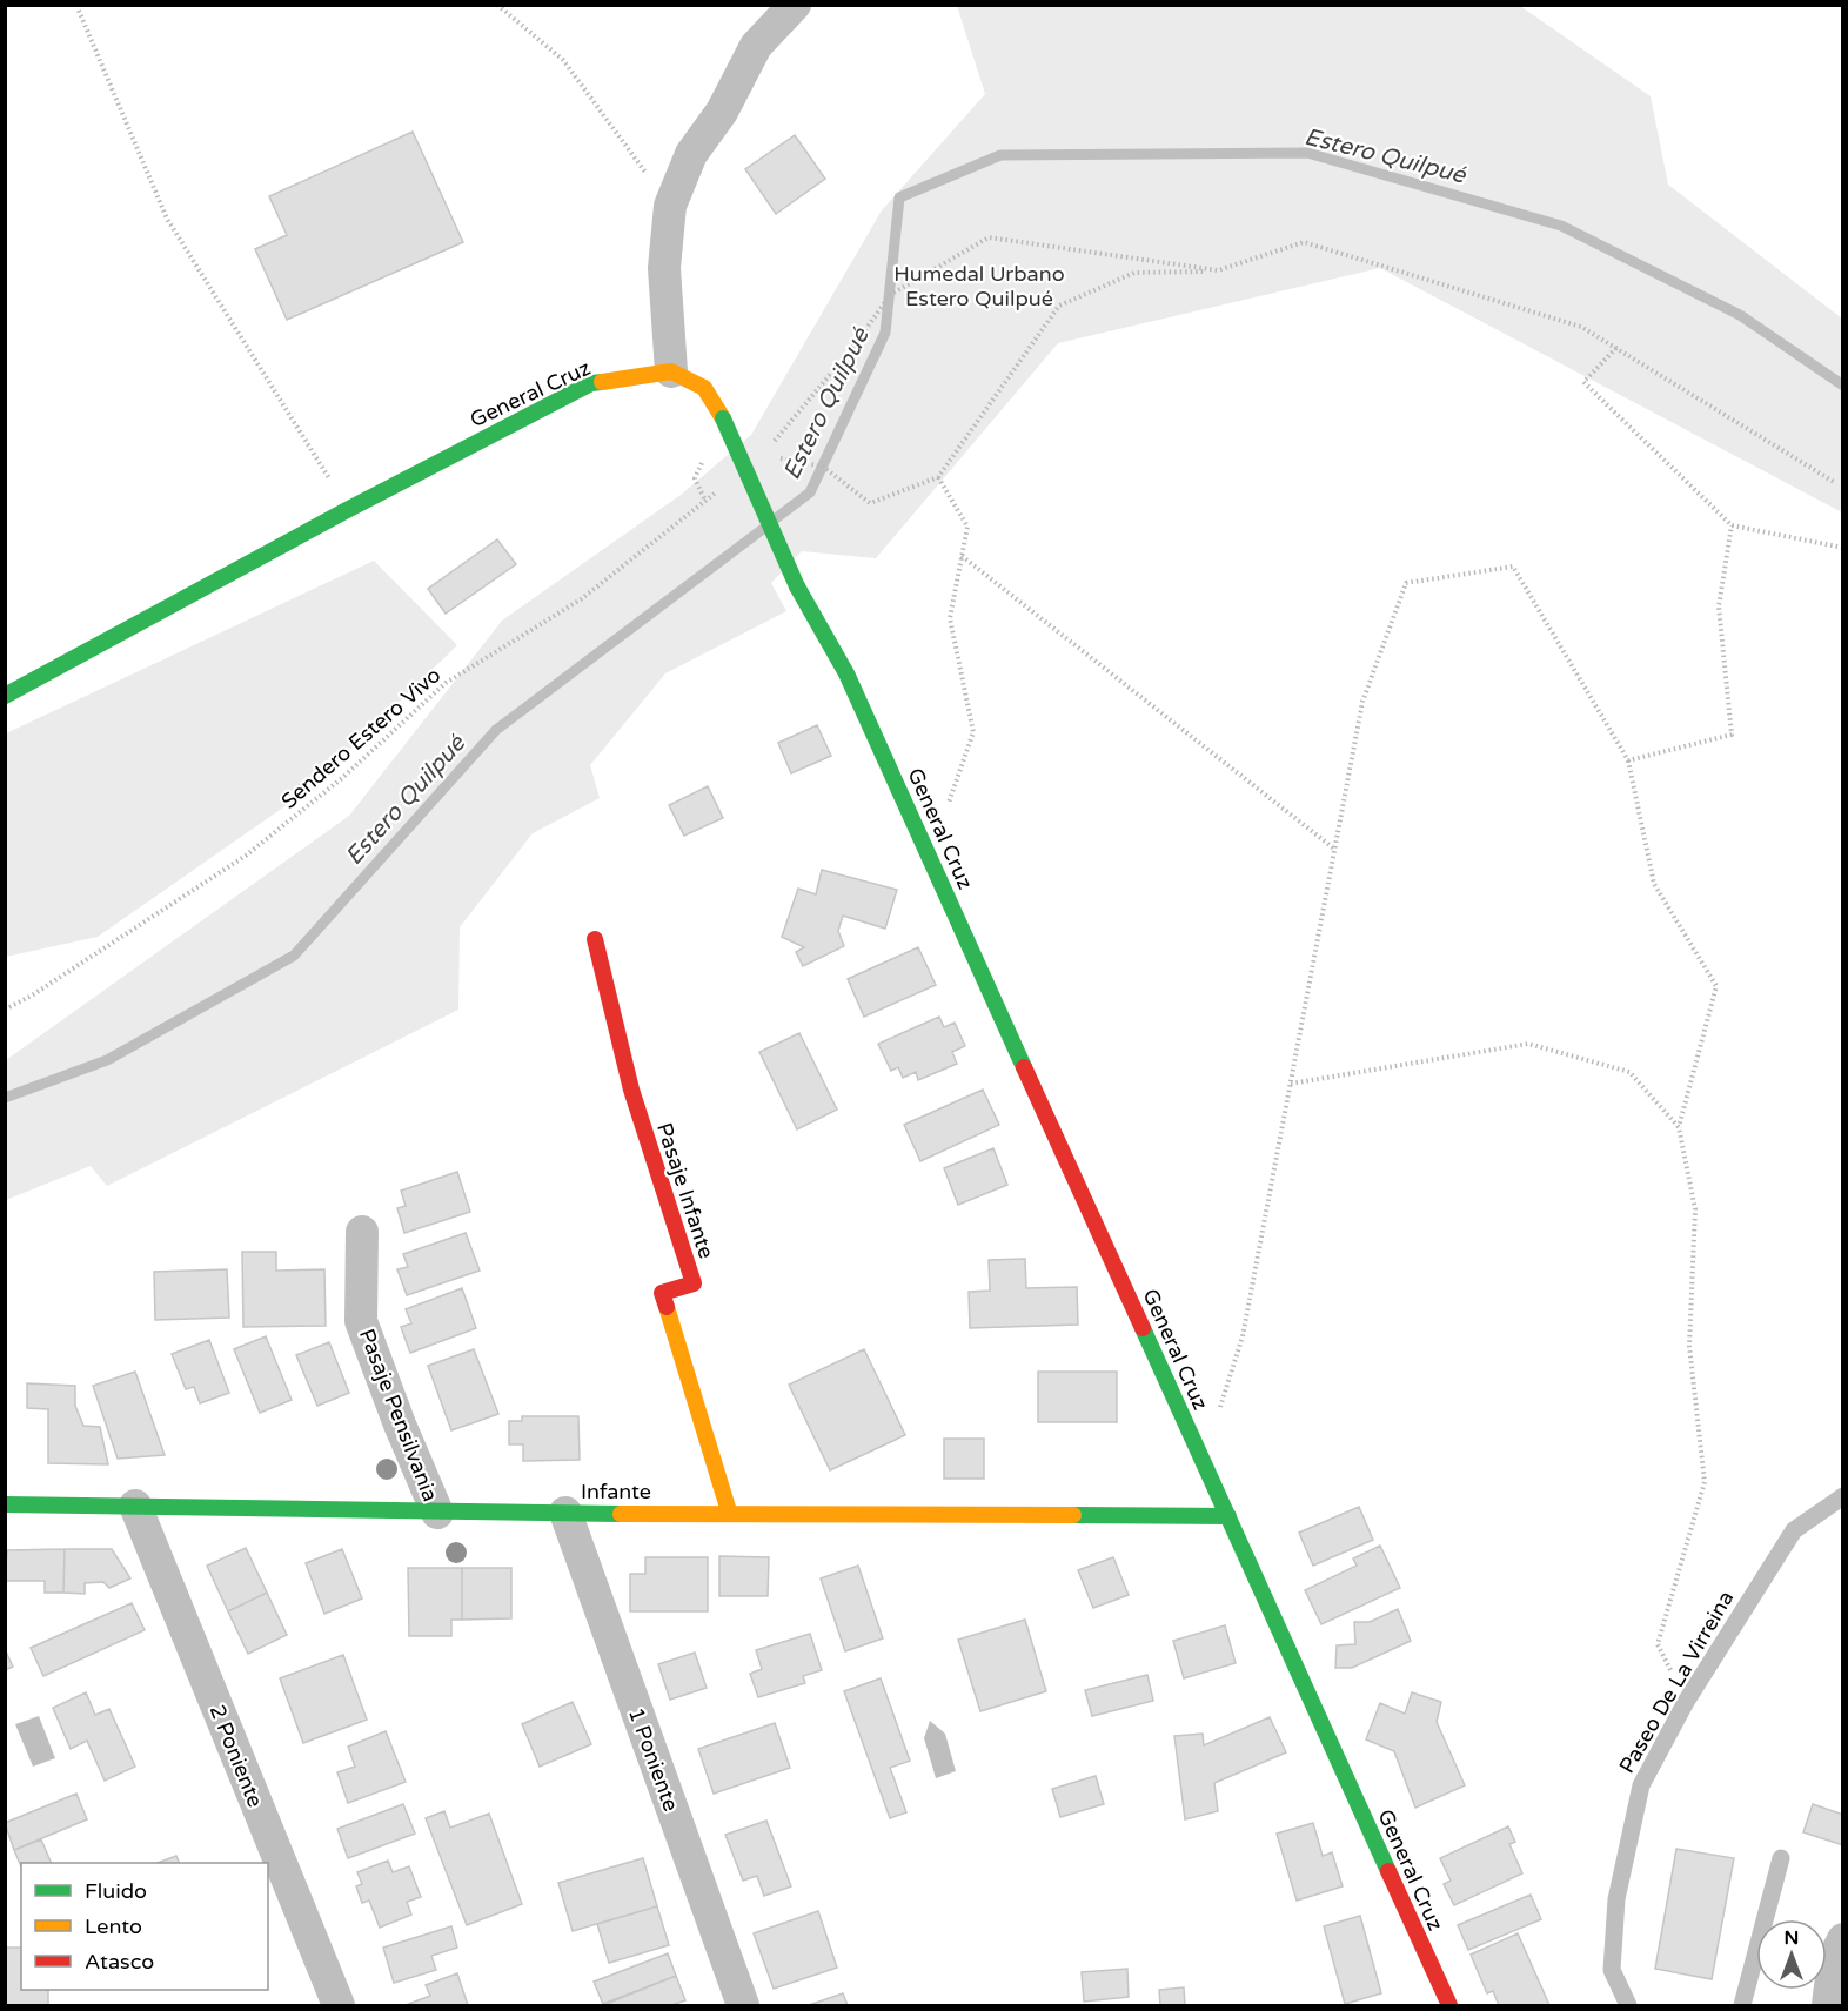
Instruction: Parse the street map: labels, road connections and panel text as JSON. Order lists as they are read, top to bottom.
{
  "streets": {
    "street": [
      "General Cruz",
      "Pasaje Infante",
      "Pasaje Pensilvania",
      "Infante",
      "2 Poniente",
      "1 Poniente"
    ],
    "lane": ["Paseo De La Virreina"],
    "path": ["Sendero Estero Vivo"]
  },
  "crossings": [
    ["General Cruz", "Infante"],
    ["Pasaje Infante", "Infante"],
    ["Pasaje Pensilvania", "Infante"],
    ["Infante", "2 Poniente"],
    ["Infante", "1 Poniente"]
  ],
  "water": ["Estero Quilpué"],
  "parks": ["Humedal Urbano Estero Quilpué"],
  "legend": ["Fluido", "Lento", "Atasco"],
  "north": "top"
}
